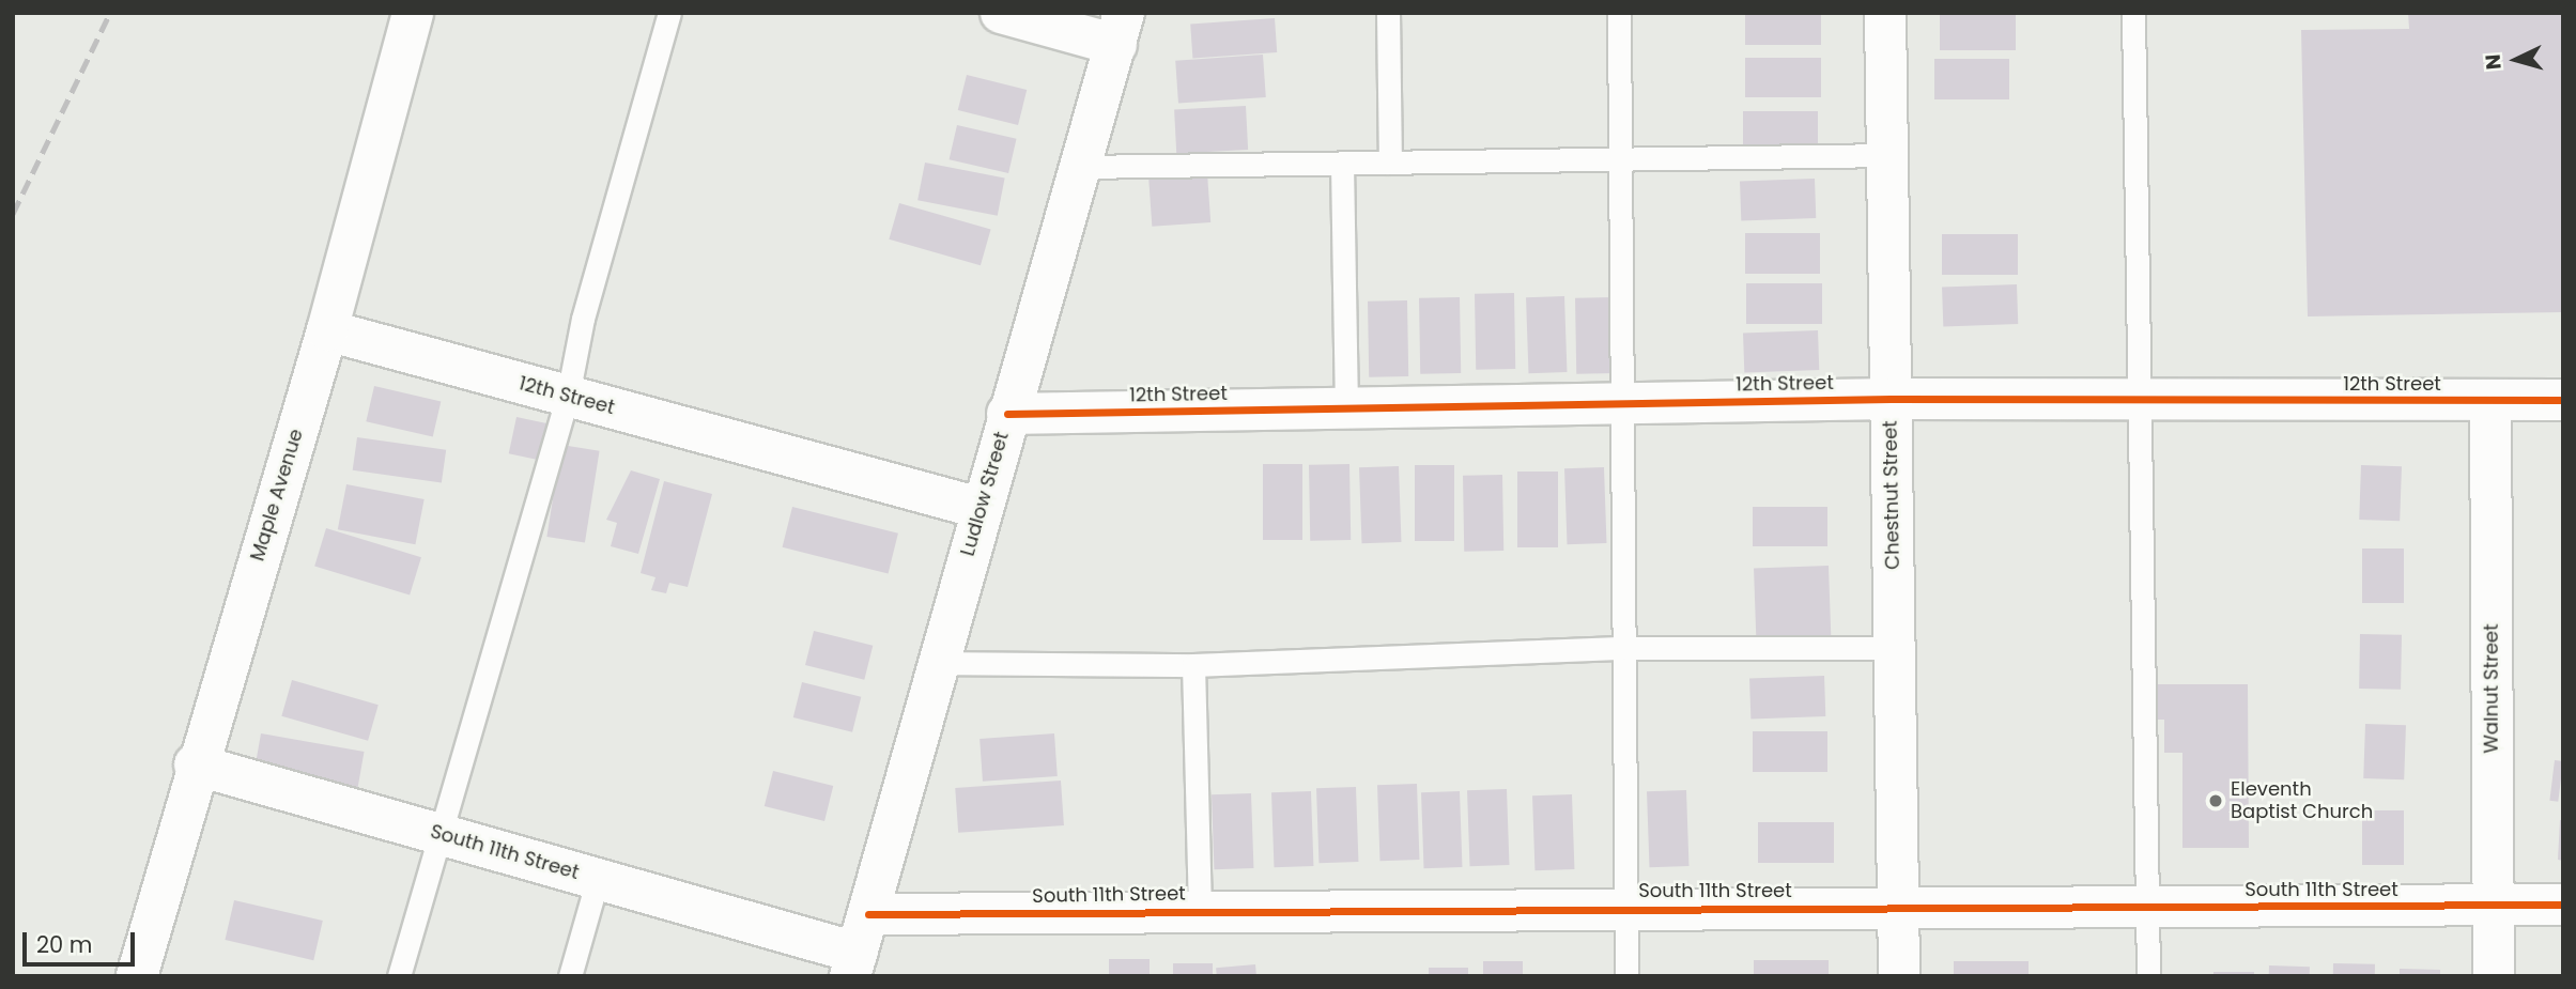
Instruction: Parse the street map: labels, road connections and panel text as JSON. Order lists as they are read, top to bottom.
{
  "streets": {
    "street": [
      "12th Street",
      "Ludlow Street",
      "Maple Avenue",
      "Chestnut Street",
      "Walnut Street",
      "South 11th Street"
    ]
  },
  "crossings": [
    ["12th Street", "Ludlow Street"],
    ["12th Street", "Maple Avenue"],
    ["12th Street", "Chestnut Street"],
    ["12th Street", "Walnut Street"],
    ["Ludlow Street", "South 11th Street"],
    ["Maple Avenue", "South 11th Street"],
    ["Chestnut Street", "South 11th Street"],
    ["Walnut Street", "South 11th Street"]
  ],
  "places": ["Eleventh Baptist Church"],
  "scale_bar": "20 m",
  "north": "left"
}
